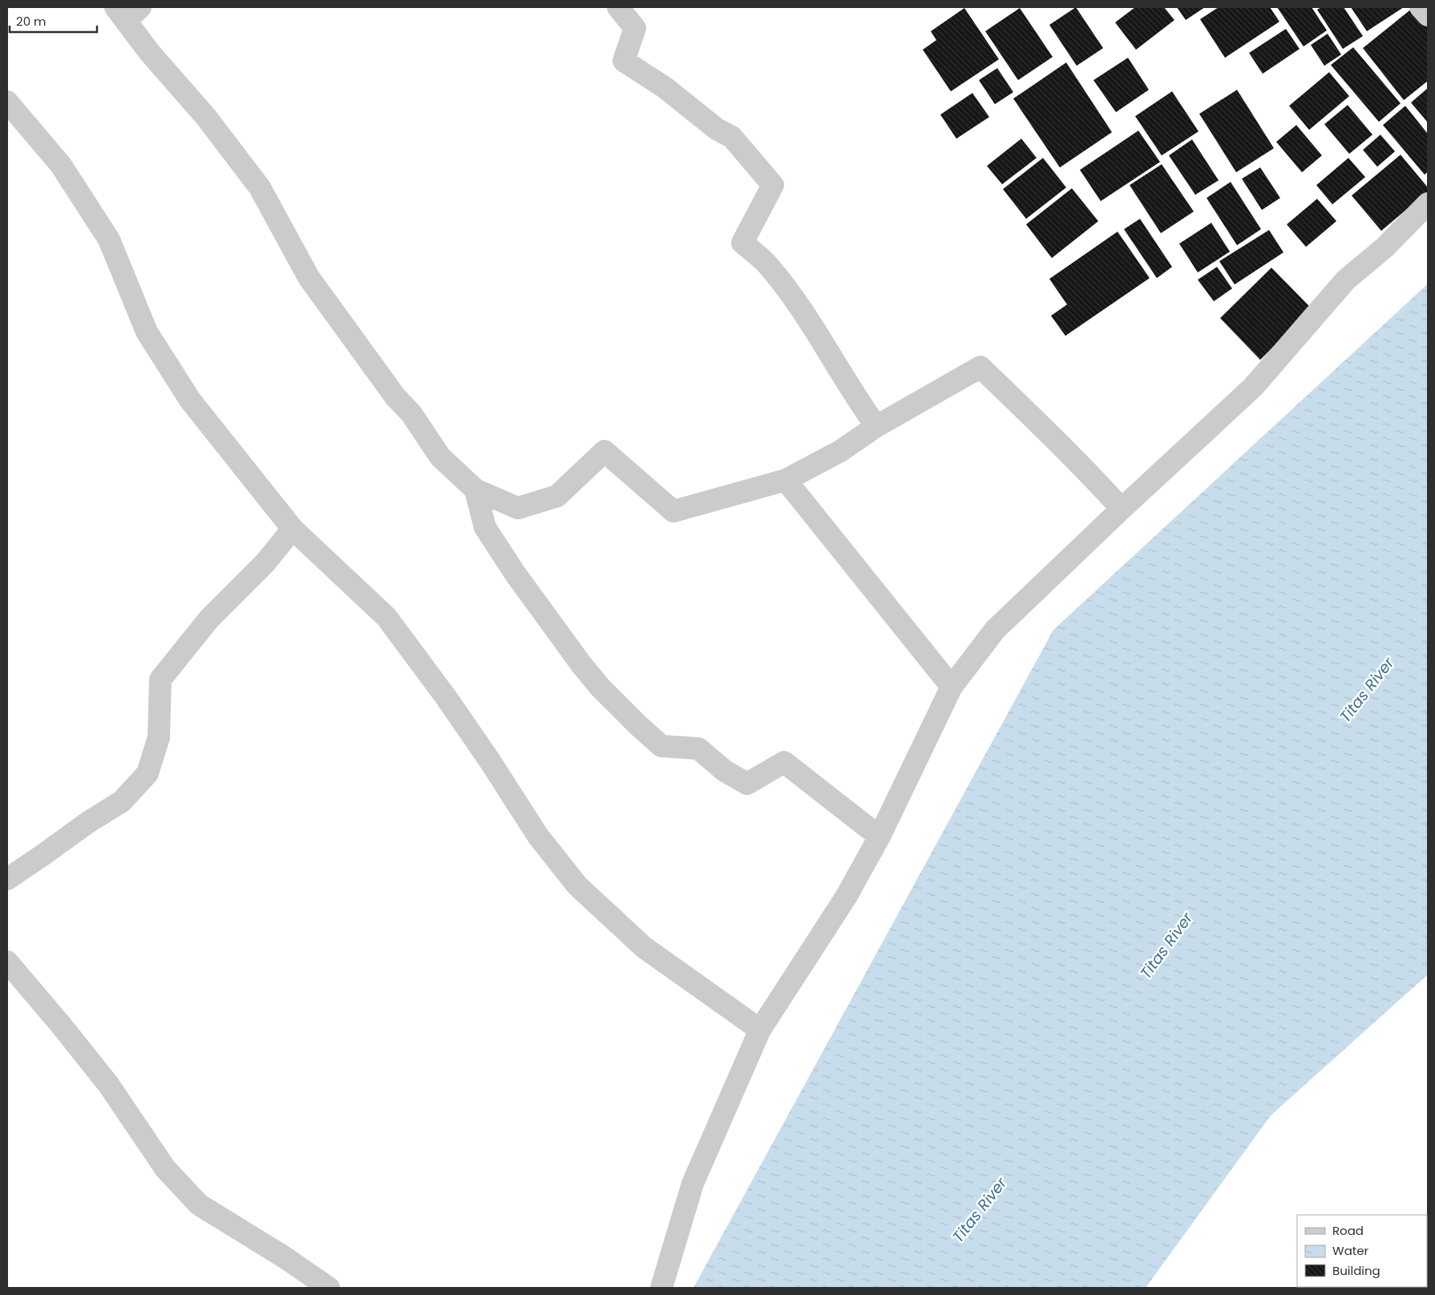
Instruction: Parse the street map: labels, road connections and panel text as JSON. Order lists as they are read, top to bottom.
{
  "water": ["Titas River"],
  "legend": ["Road", "Water", "Building"],
  "scale_bar": "20 m"
}
